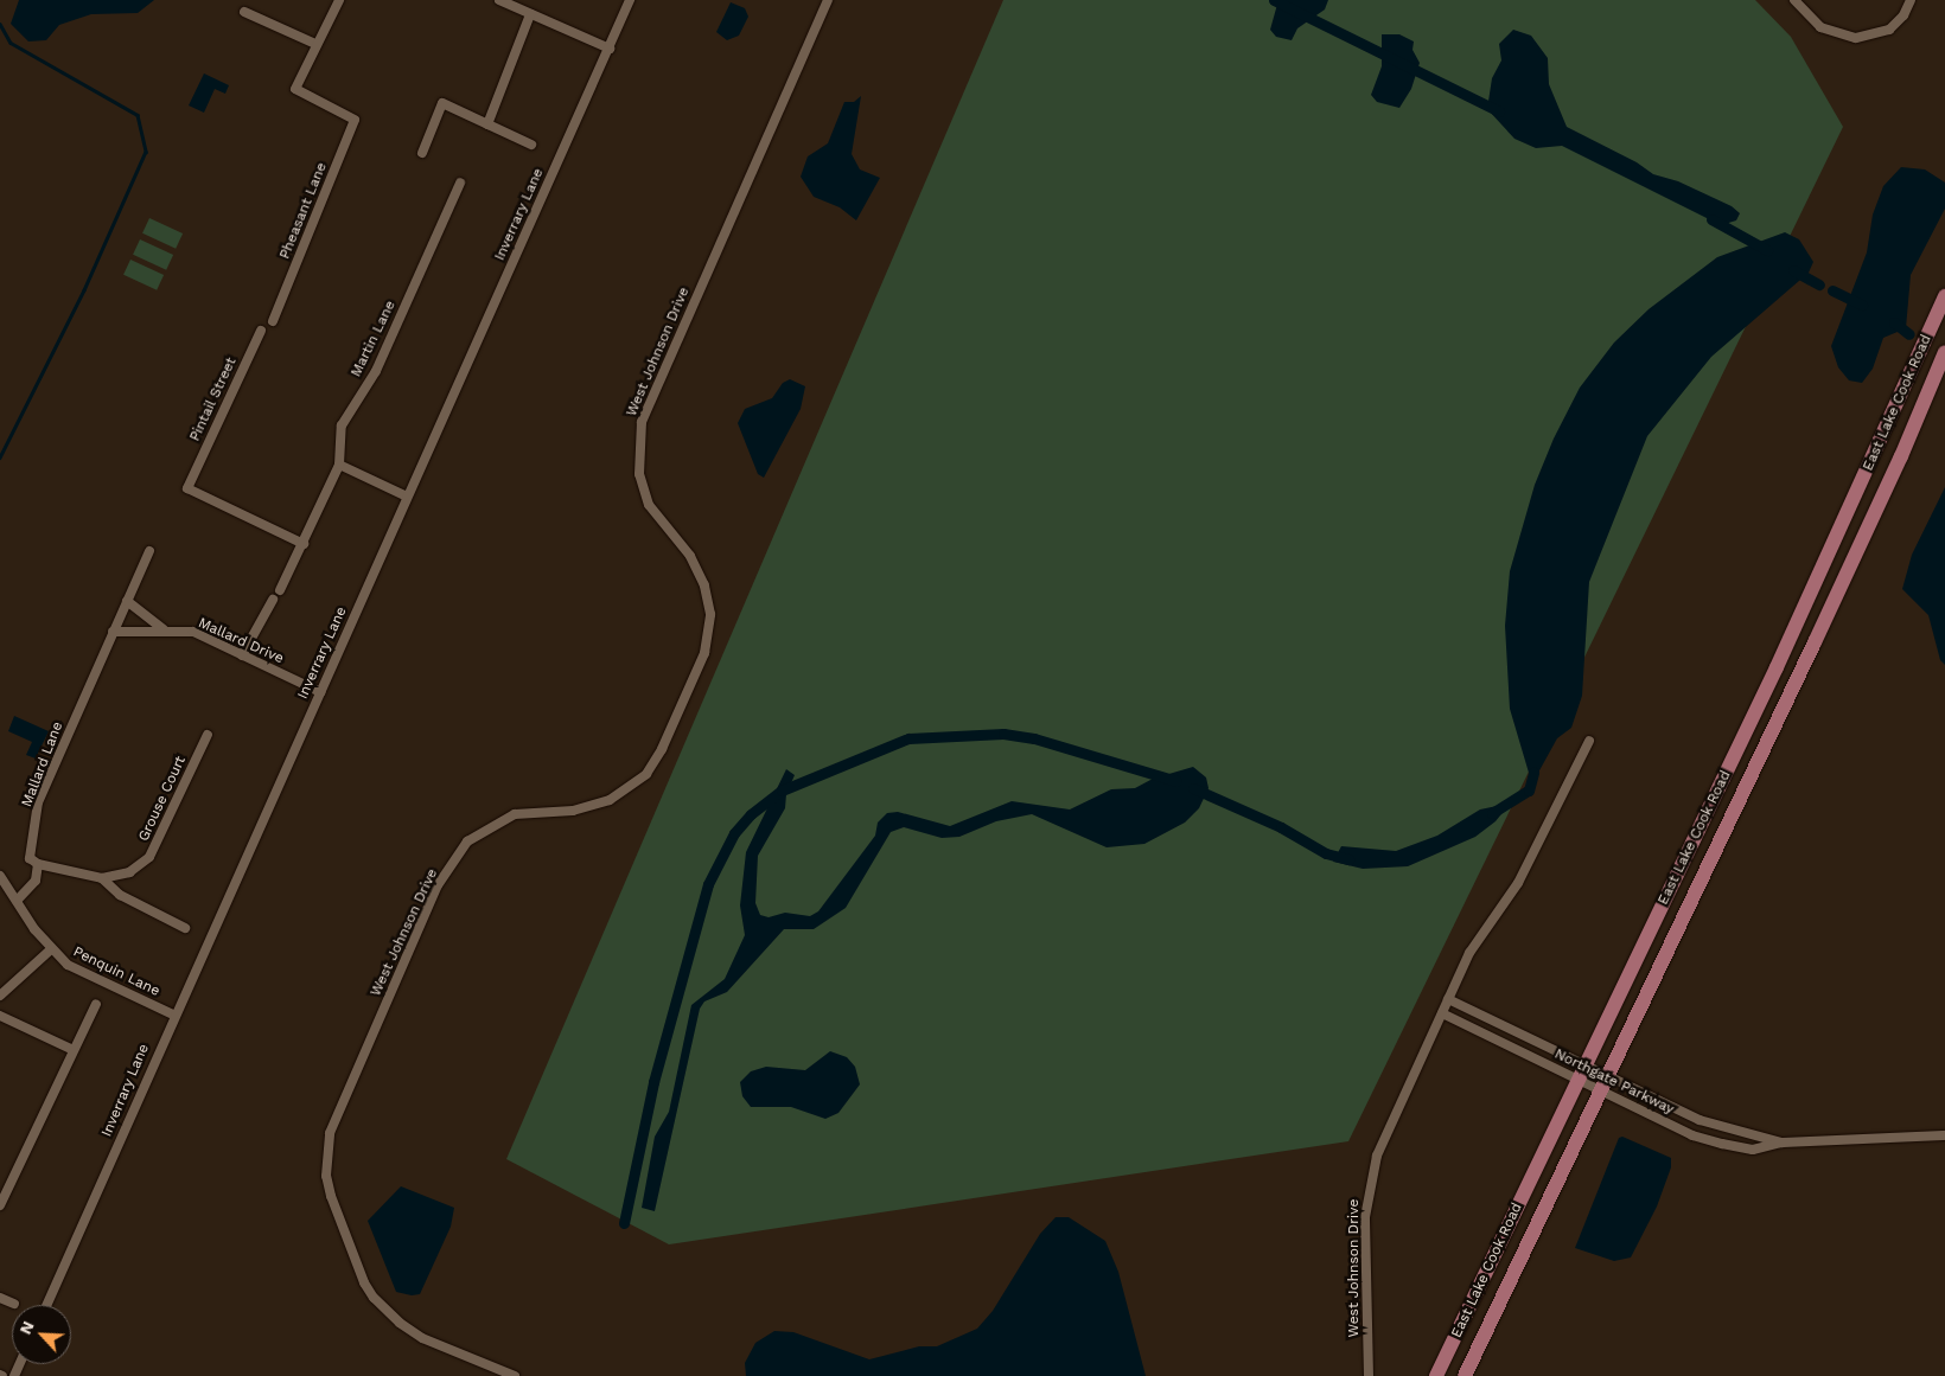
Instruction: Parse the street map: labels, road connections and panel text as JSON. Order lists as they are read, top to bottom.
{
  "streets": {
    "main road": ["East Lake Cook Road"],
    "street": [
      "Pheasant Lane",
      "Inverrary Lane",
      "Martin Lane",
      "West Johnson Drive",
      "Pintail Street",
      "Mallard Drive",
      "Mallard Lane",
      "Grouse Court",
      "Penquin Lane",
      "Northgate Parkway"
    ]
  },
  "crossings": [
    ["Inverrary Lane", "Mallard Drive"],
    ["Inverrary Lane", "Penquin Lane"],
    ["Martin Lane", "Pintail Street"],
    ["West Johnson Drive", "Northgate Parkway"],
    ["East Lake Cook Road", "Northgate Parkway"],
    ["Mallard Drive", "Mallard Lane"]
  ],
  "north": "top left"
}
